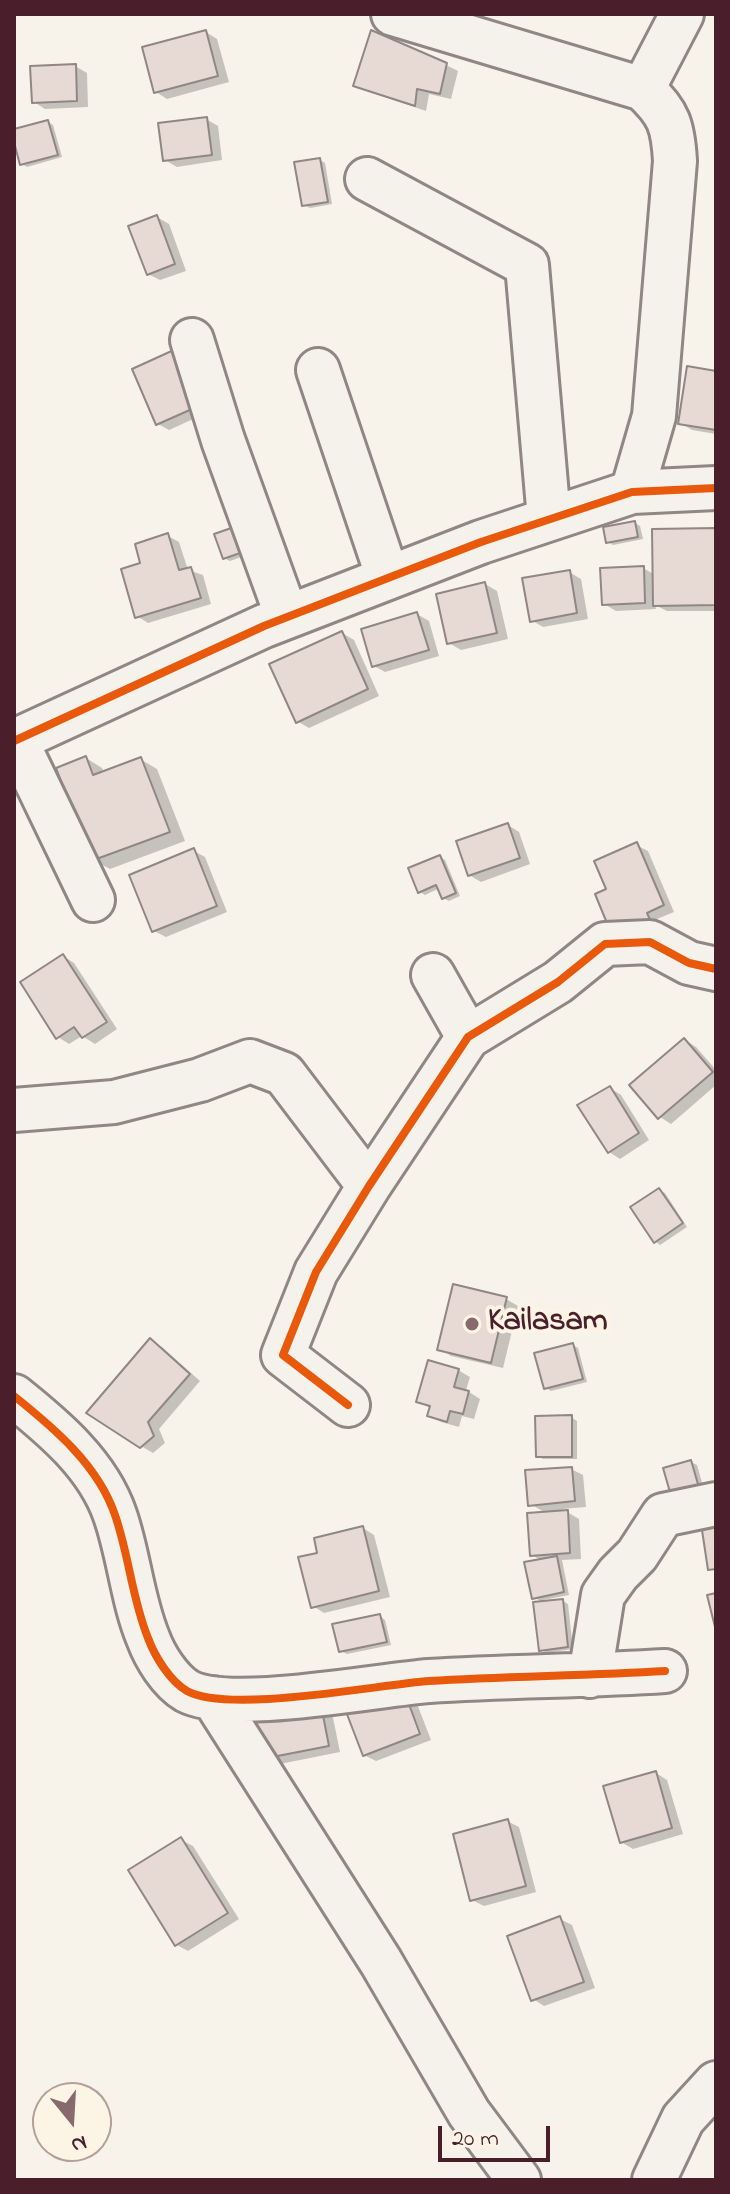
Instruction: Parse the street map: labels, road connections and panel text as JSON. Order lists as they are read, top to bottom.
{
  "places": ["Kailasam"],
  "scale_bar": "20 m",
  "north": "bottom"
}
